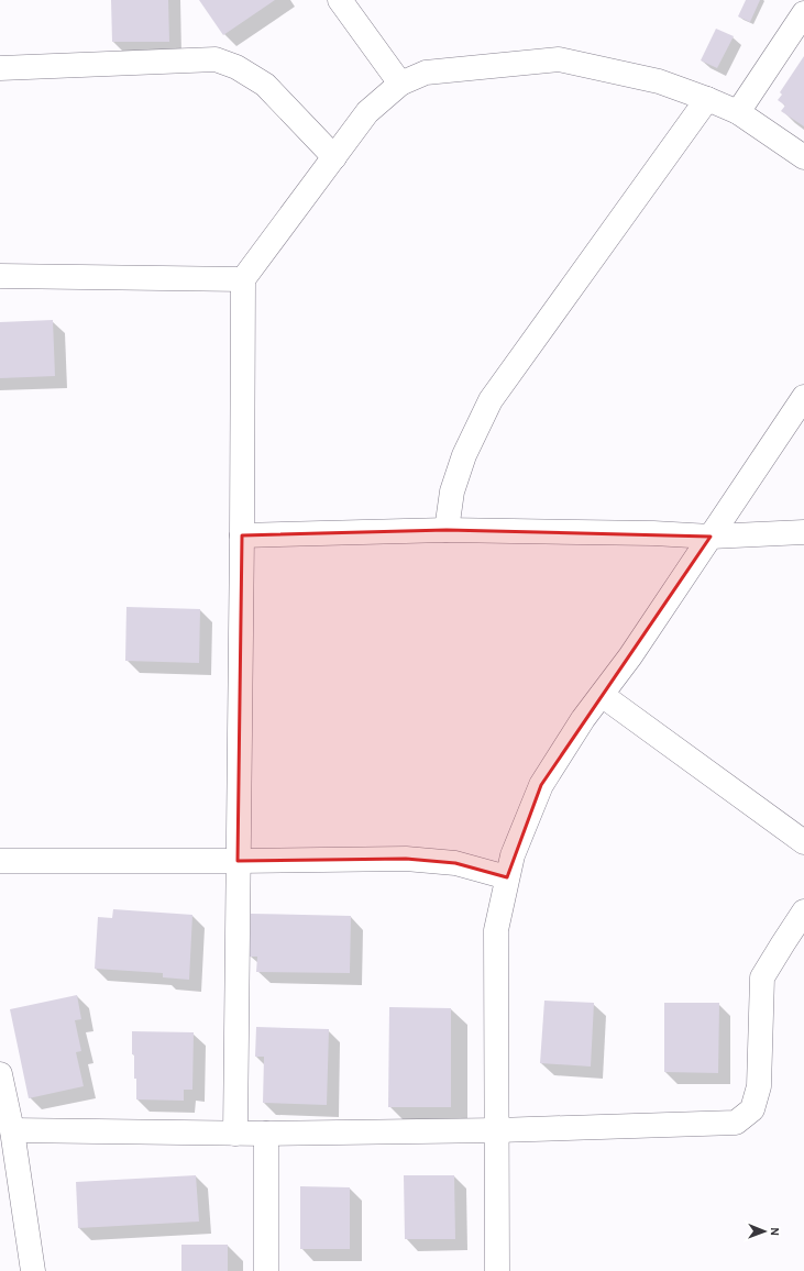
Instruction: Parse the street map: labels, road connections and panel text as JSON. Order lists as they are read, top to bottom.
{
  "north": "right"
}
